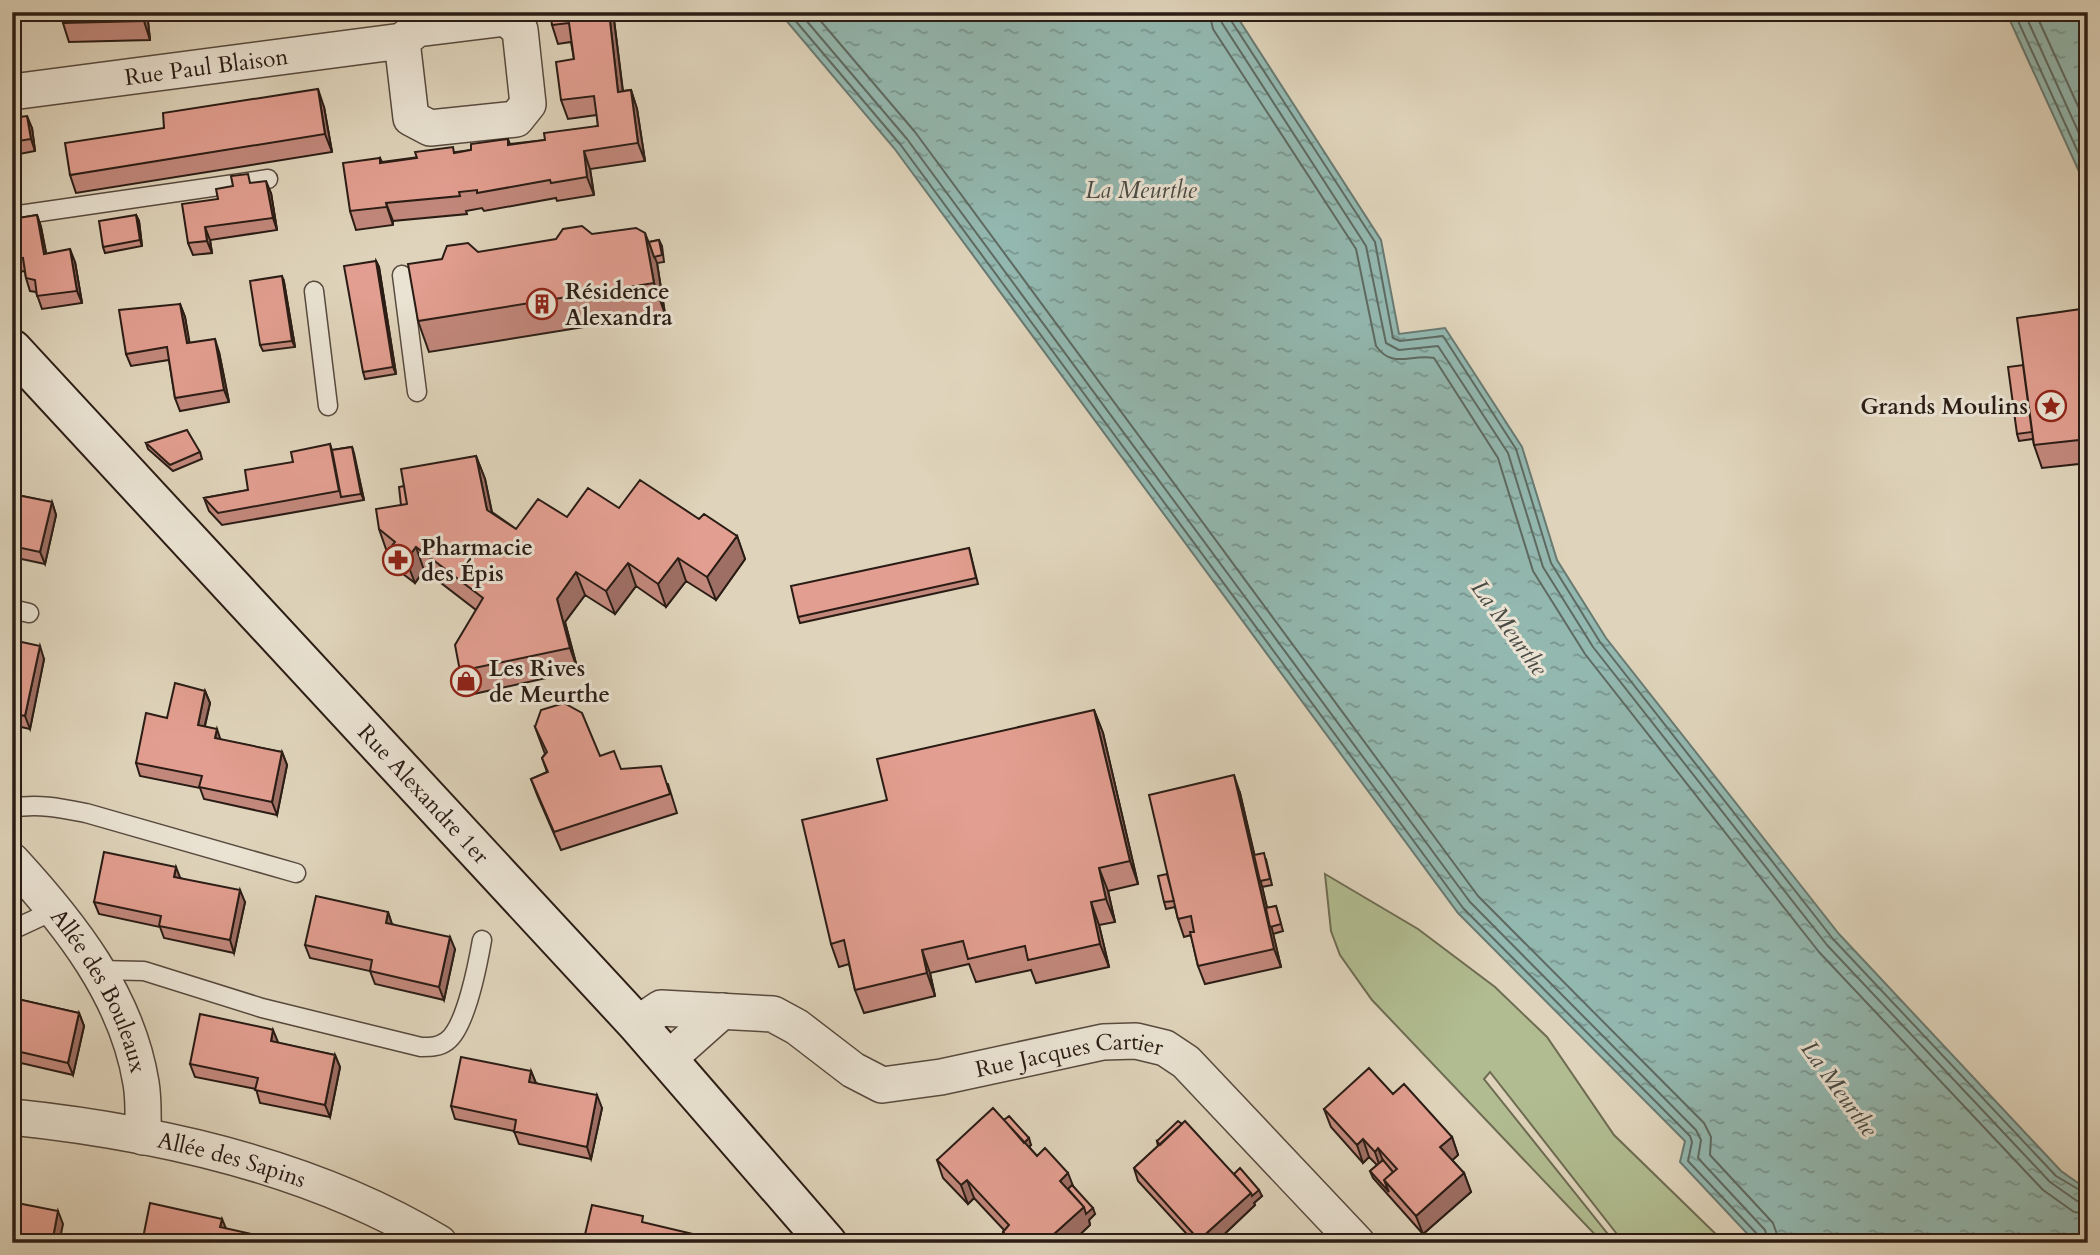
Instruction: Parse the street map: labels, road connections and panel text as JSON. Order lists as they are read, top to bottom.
{
  "streets": {
    "main road": ["Rue Alexandre 1er"],
    "street": [
      "Rue Paul Blaison",
      "Allée des Bouleaux",
      "Rue Jacques Cartier",
      "Allée des Sapins"
    ]
  },
  "crossings": [
    ["Rue Alexandre 1er", "Rue Jacques Cartier"],
    ["Allée des Bouleaux", "Allée des Sapins"]
  ],
  "water": ["La Meurthe"],
  "places": {
    "building": ["Résidence Alexandra"],
    "place": ["Grands Moulins"],
    "pharmacy": ["Pharmacie des Épis"],
    "shop": ["Les Rives de Meurthe"]
  }
}
